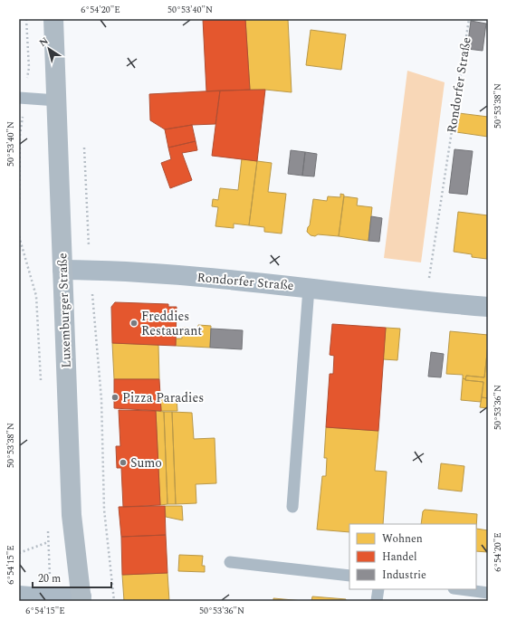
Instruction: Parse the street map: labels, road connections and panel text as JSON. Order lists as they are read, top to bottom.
{
  "streets": {
    "main road": ["Luxemburger Straße"],
    "street": ["Rondorfer Straße"]
  },
  "crossings": [
    ["Rondorfer Straße", "Luxemburger Straße"]
  ],
  "places": ["Freddies Restaurant", "Pizza Paradies", "Sumo"],
  "legend": ["Wohnen", "Handel", "Industrie"],
  "scale_bar": "20 m",
  "north": "top left",
  "coordinates": [
    "6°54'20\"E",
    "50°53'40\"N",
    "50°53'38\"N",
    "50°53'36\"N",
    "6°54'15\"E"
  ]
}
